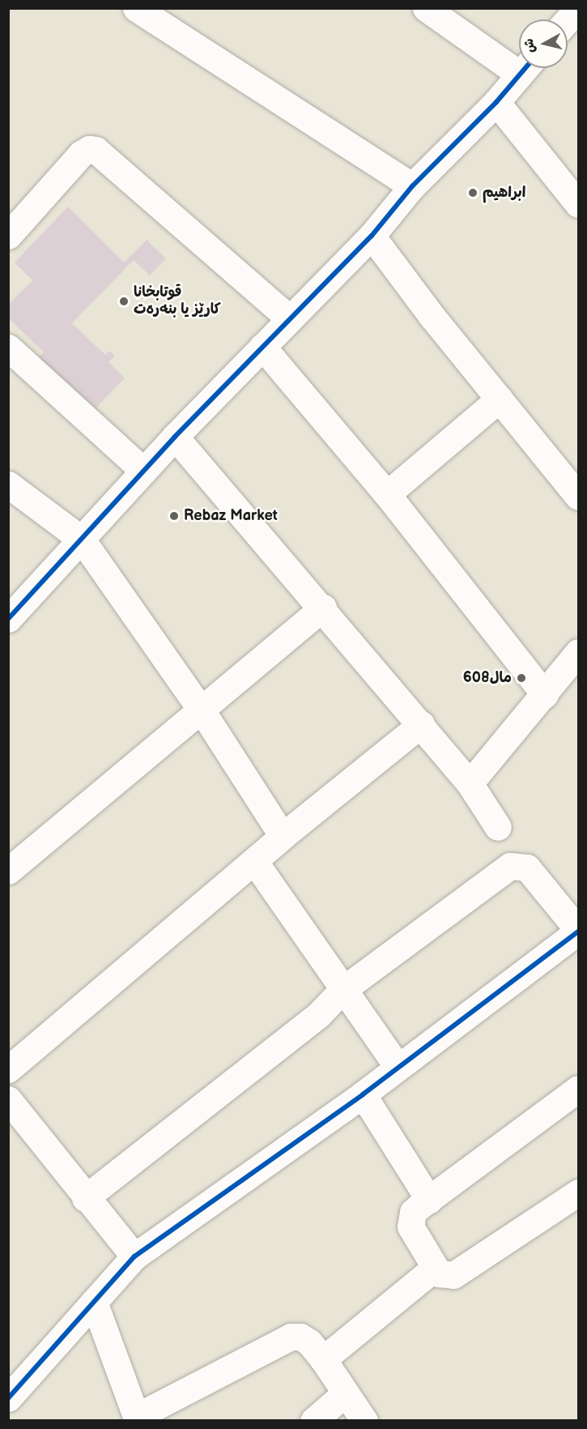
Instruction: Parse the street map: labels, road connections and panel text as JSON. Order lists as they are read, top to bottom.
{
  "places": [
    "ابراهيم",
    "قوتابخانا کارێز یا بنەرەت",
    "Rebaz Market",
    "مال608"
  ],
  "north": "left"
}
